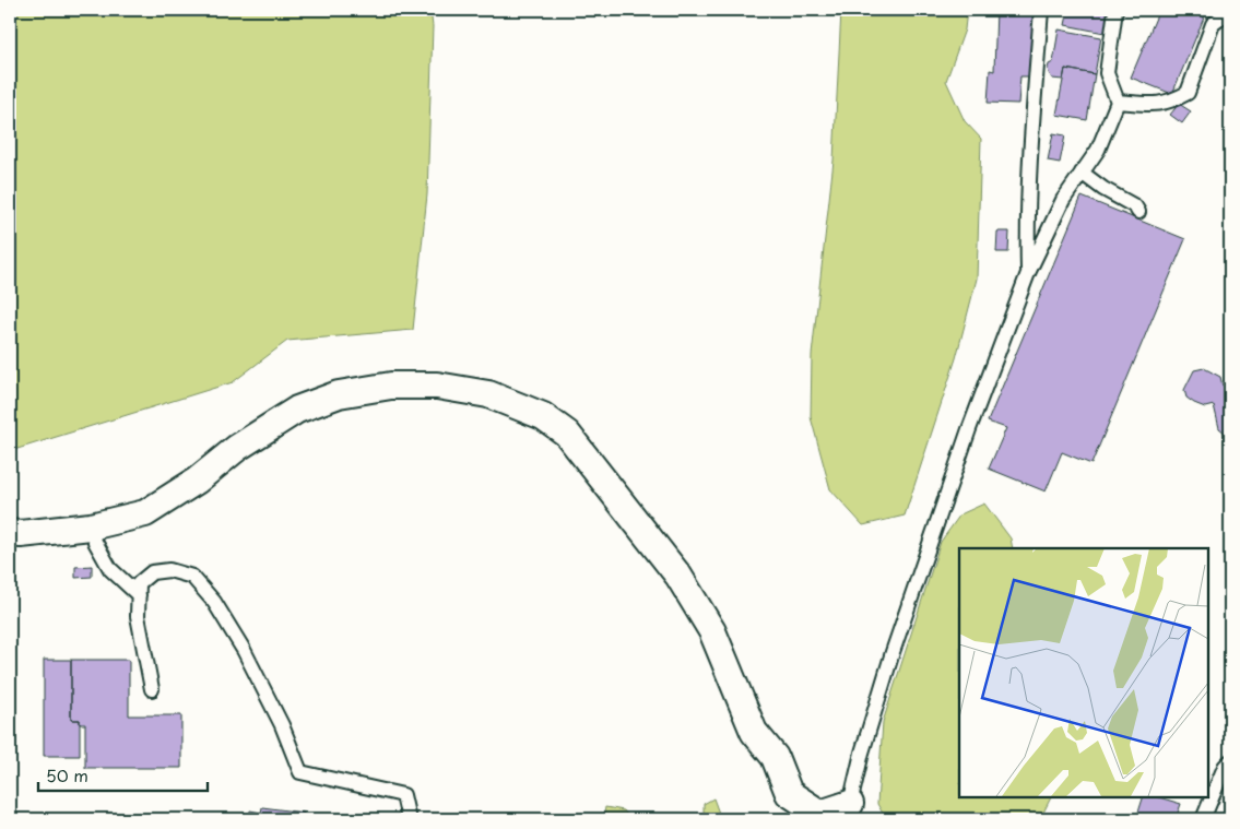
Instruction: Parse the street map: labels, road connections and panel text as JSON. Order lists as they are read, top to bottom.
{
  "scale_bar": "50 m"
}
